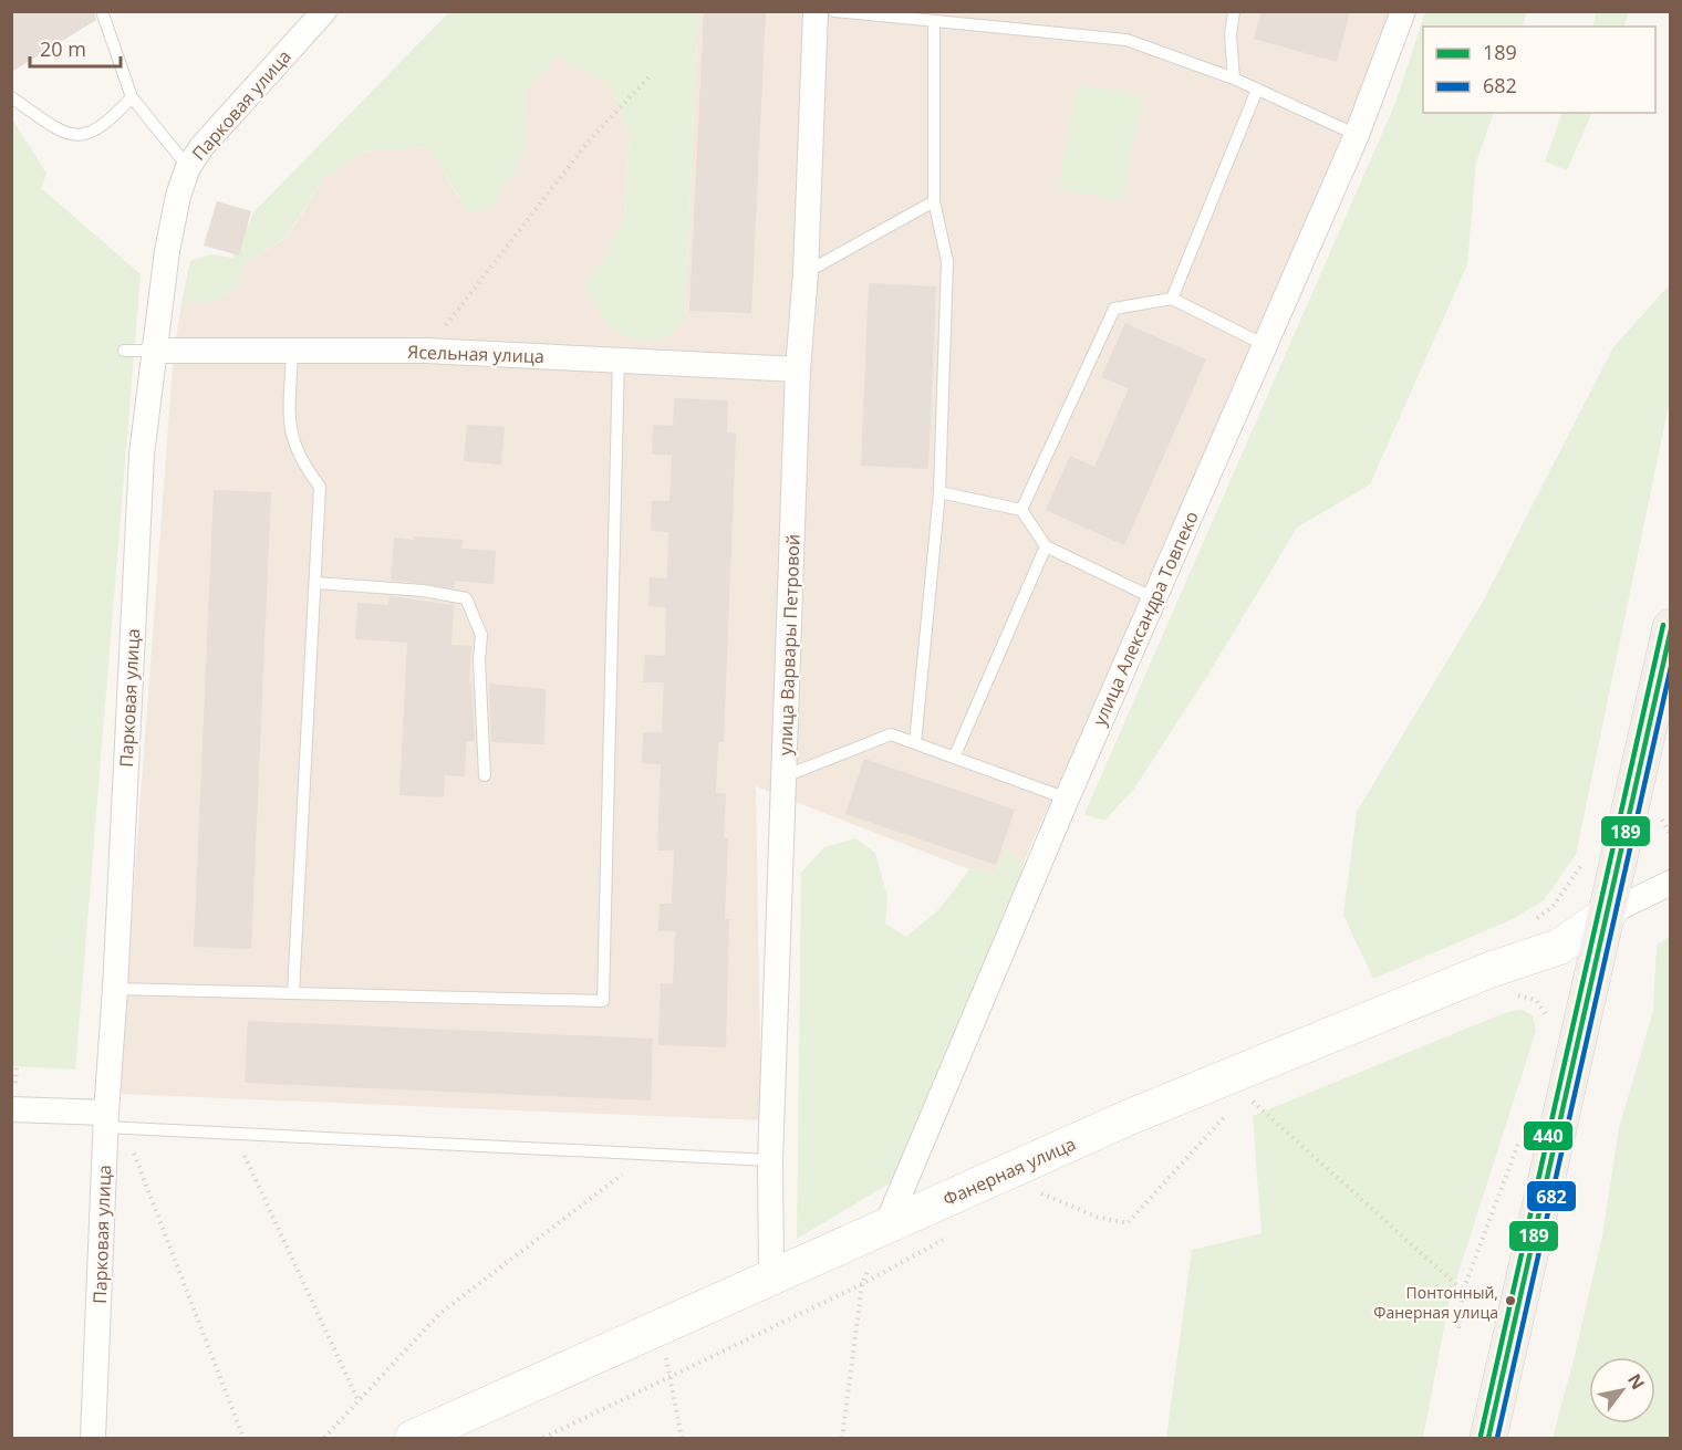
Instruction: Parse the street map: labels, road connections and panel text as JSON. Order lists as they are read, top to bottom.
{
  "streets": {
    "street": [
      "Парковая улица",
      "Ясельная улица",
      "улица Александра Товпеко",
      "улица Варвары Петровой",
      "Фанерная улица"
    ]
  },
  "crossings": [
    ["Парковая улица", "Ясельная улица"],
    ["Ясельная улица", "улица Варвары Петровой"],
    ["улица Александра Товпеко", "Фанерная улица"],
    ["улица Варвары Петровой", "Фанерная улица"]
  ],
  "places": ["Понтонный, Фанерная улица"],
  "lines": ["transit line 440", "transit line 189", "transit line 682"],
  "legend": ["189", "682"],
  "scale_bar": "20 m",
  "north": "top right"
}
